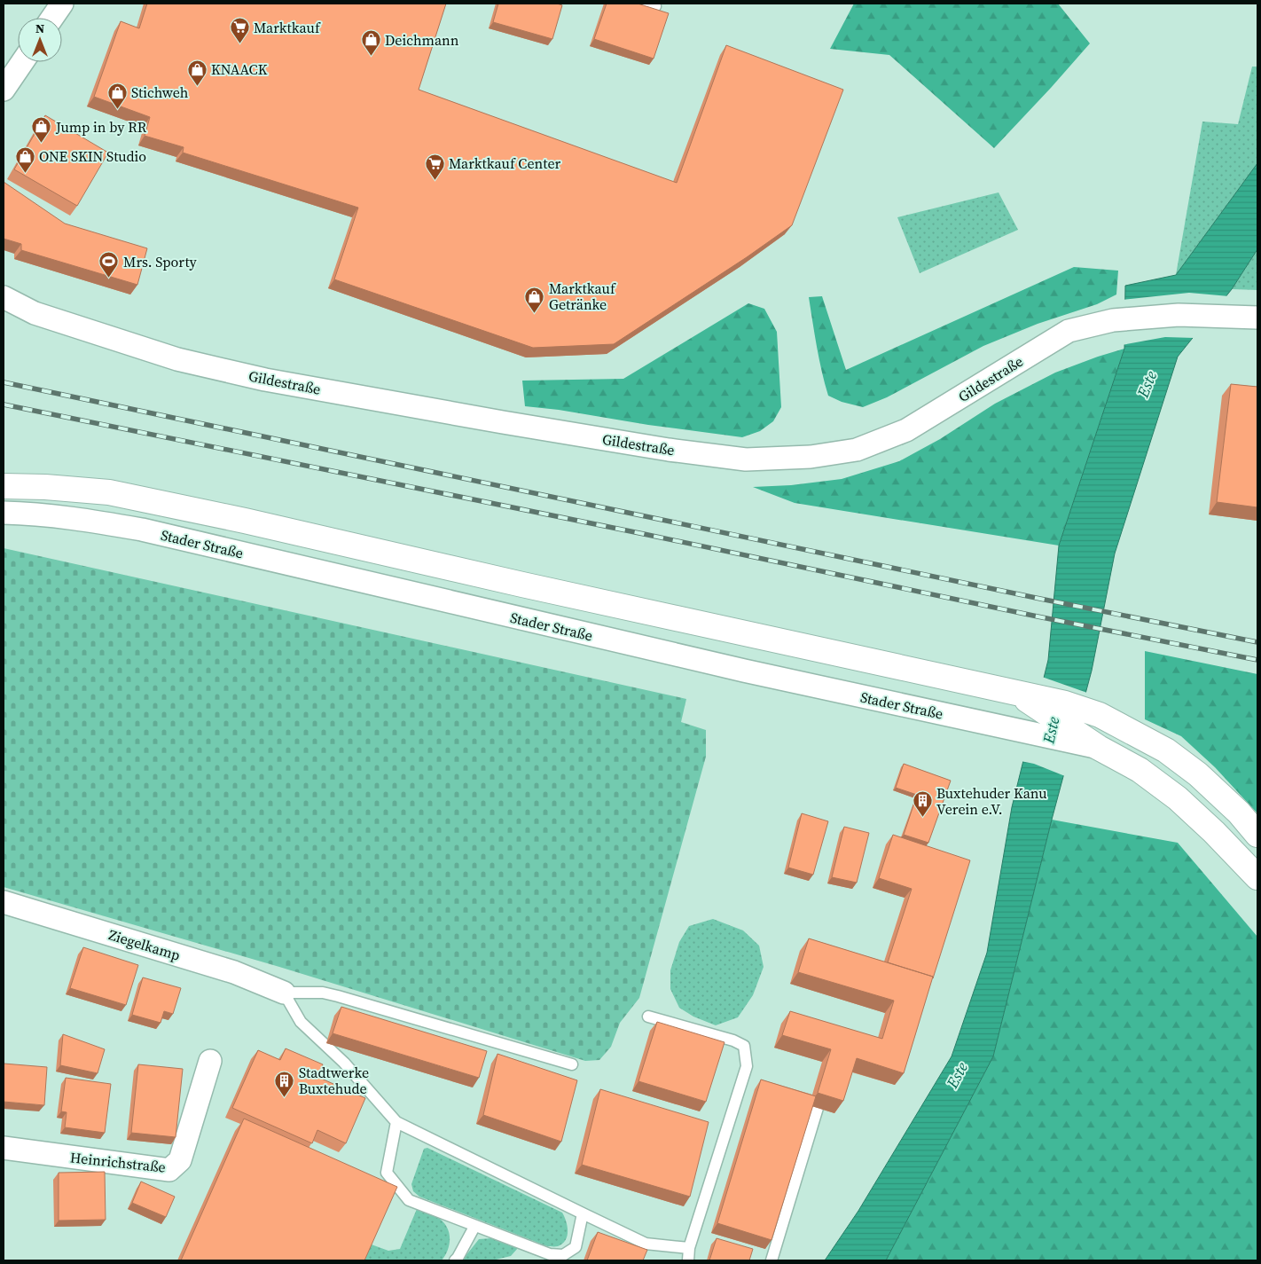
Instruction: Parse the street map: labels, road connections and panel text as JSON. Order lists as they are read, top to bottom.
{
  "streets": {
    "street": [
      "Gildestraße",
      "Stader Straße",
      "Ziegelkamp",
      "Heinrichstraße"
    ]
  },
  "water": ["Este"],
  "places": {
    "supermarket": ["Marktkauf", "Marktkauf Center"],
    "shop": [
      "Deichmann",
      "KNAACK",
      "Stichweh",
      "Jump in by RR",
      "ONE SKIN Studio",
      "Marktkauf Getränke"
    ],
    "sports": ["Mrs. Sporty"],
    "building": ["Buxtehuder Kanu Verein e.V.", "Stadtwerke Buxtehude"]
  },
  "north": "top"
}
